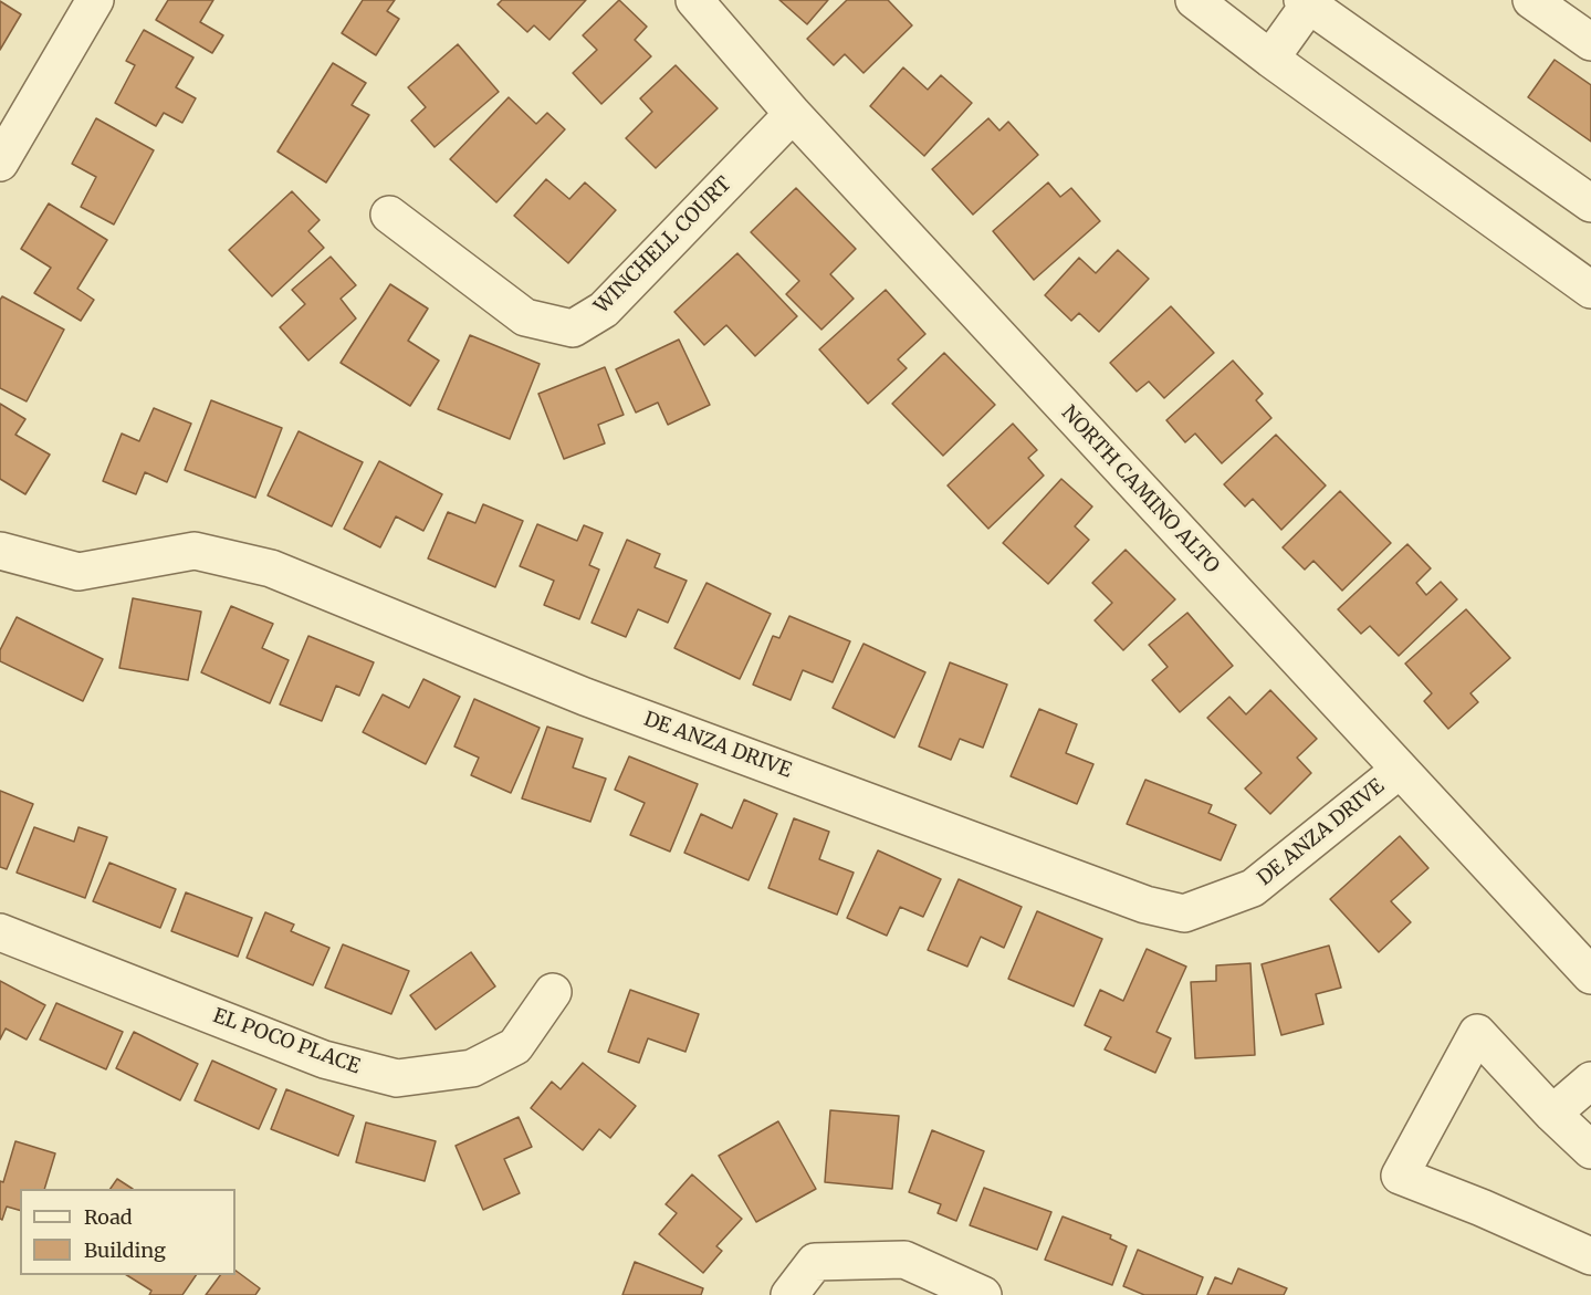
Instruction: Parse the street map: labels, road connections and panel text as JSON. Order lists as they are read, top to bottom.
{
  "streets": {
    "street": [
      "WINCHELL COURT",
      "NORTH CAMINO ALTO",
      "DE ANZA DRIVE",
      "EL POCO PLACE"
    ]
  },
  "crossings": [
    ["WINCHELL COURT", "NORTH CAMINO ALTO"],
    ["NORTH CAMINO ALTO", "DE ANZA DRIVE"]
  ],
  "legend": ["Road", "Building"]
}
